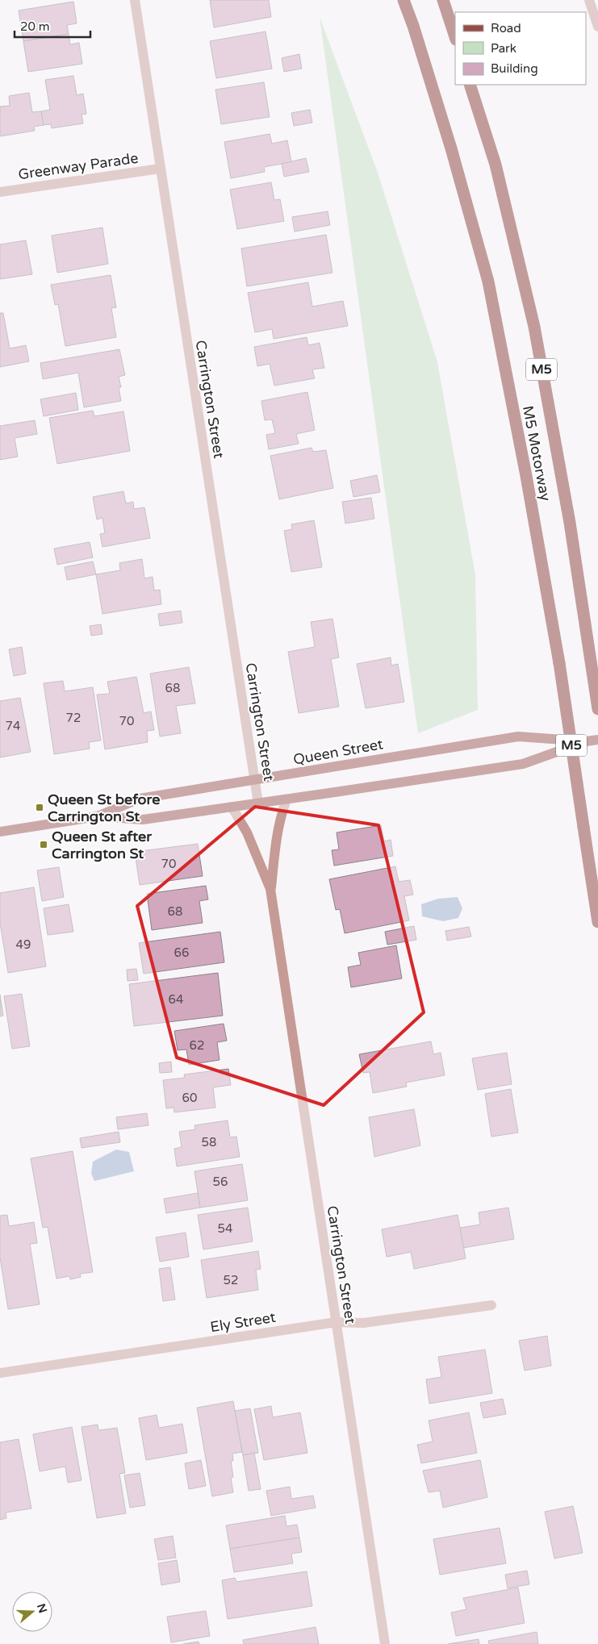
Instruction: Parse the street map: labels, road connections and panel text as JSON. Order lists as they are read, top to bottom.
{
  "streets": {
    "highway": ["M5", "M5 Motorway"],
    "main road": ["Queen Street"],
    "street": ["Greenway Parade", "Carrington Street", "Ely Street"]
  },
  "crossings": [
    ["Greenway Parade", "Carrington Street"],
    ["Carrington Street", "Queen Street"],
    ["Carrington Street", "Ely Street"]
  ],
  "places": {
    "transit": ["Queen St before Carrington St", "Queen St after Carrington St"]
  },
  "house_numbers": [
    "68",
    "72",
    "70",
    "74",
    "70",
    "68",
    "49",
    "66",
    "64",
    "62",
    "60",
    "58",
    "56",
    "54",
    "52"
  ],
  "legend": ["Road", "Park", "Building"],
  "scale_bar": "20 m",
  "north": "right"
}
